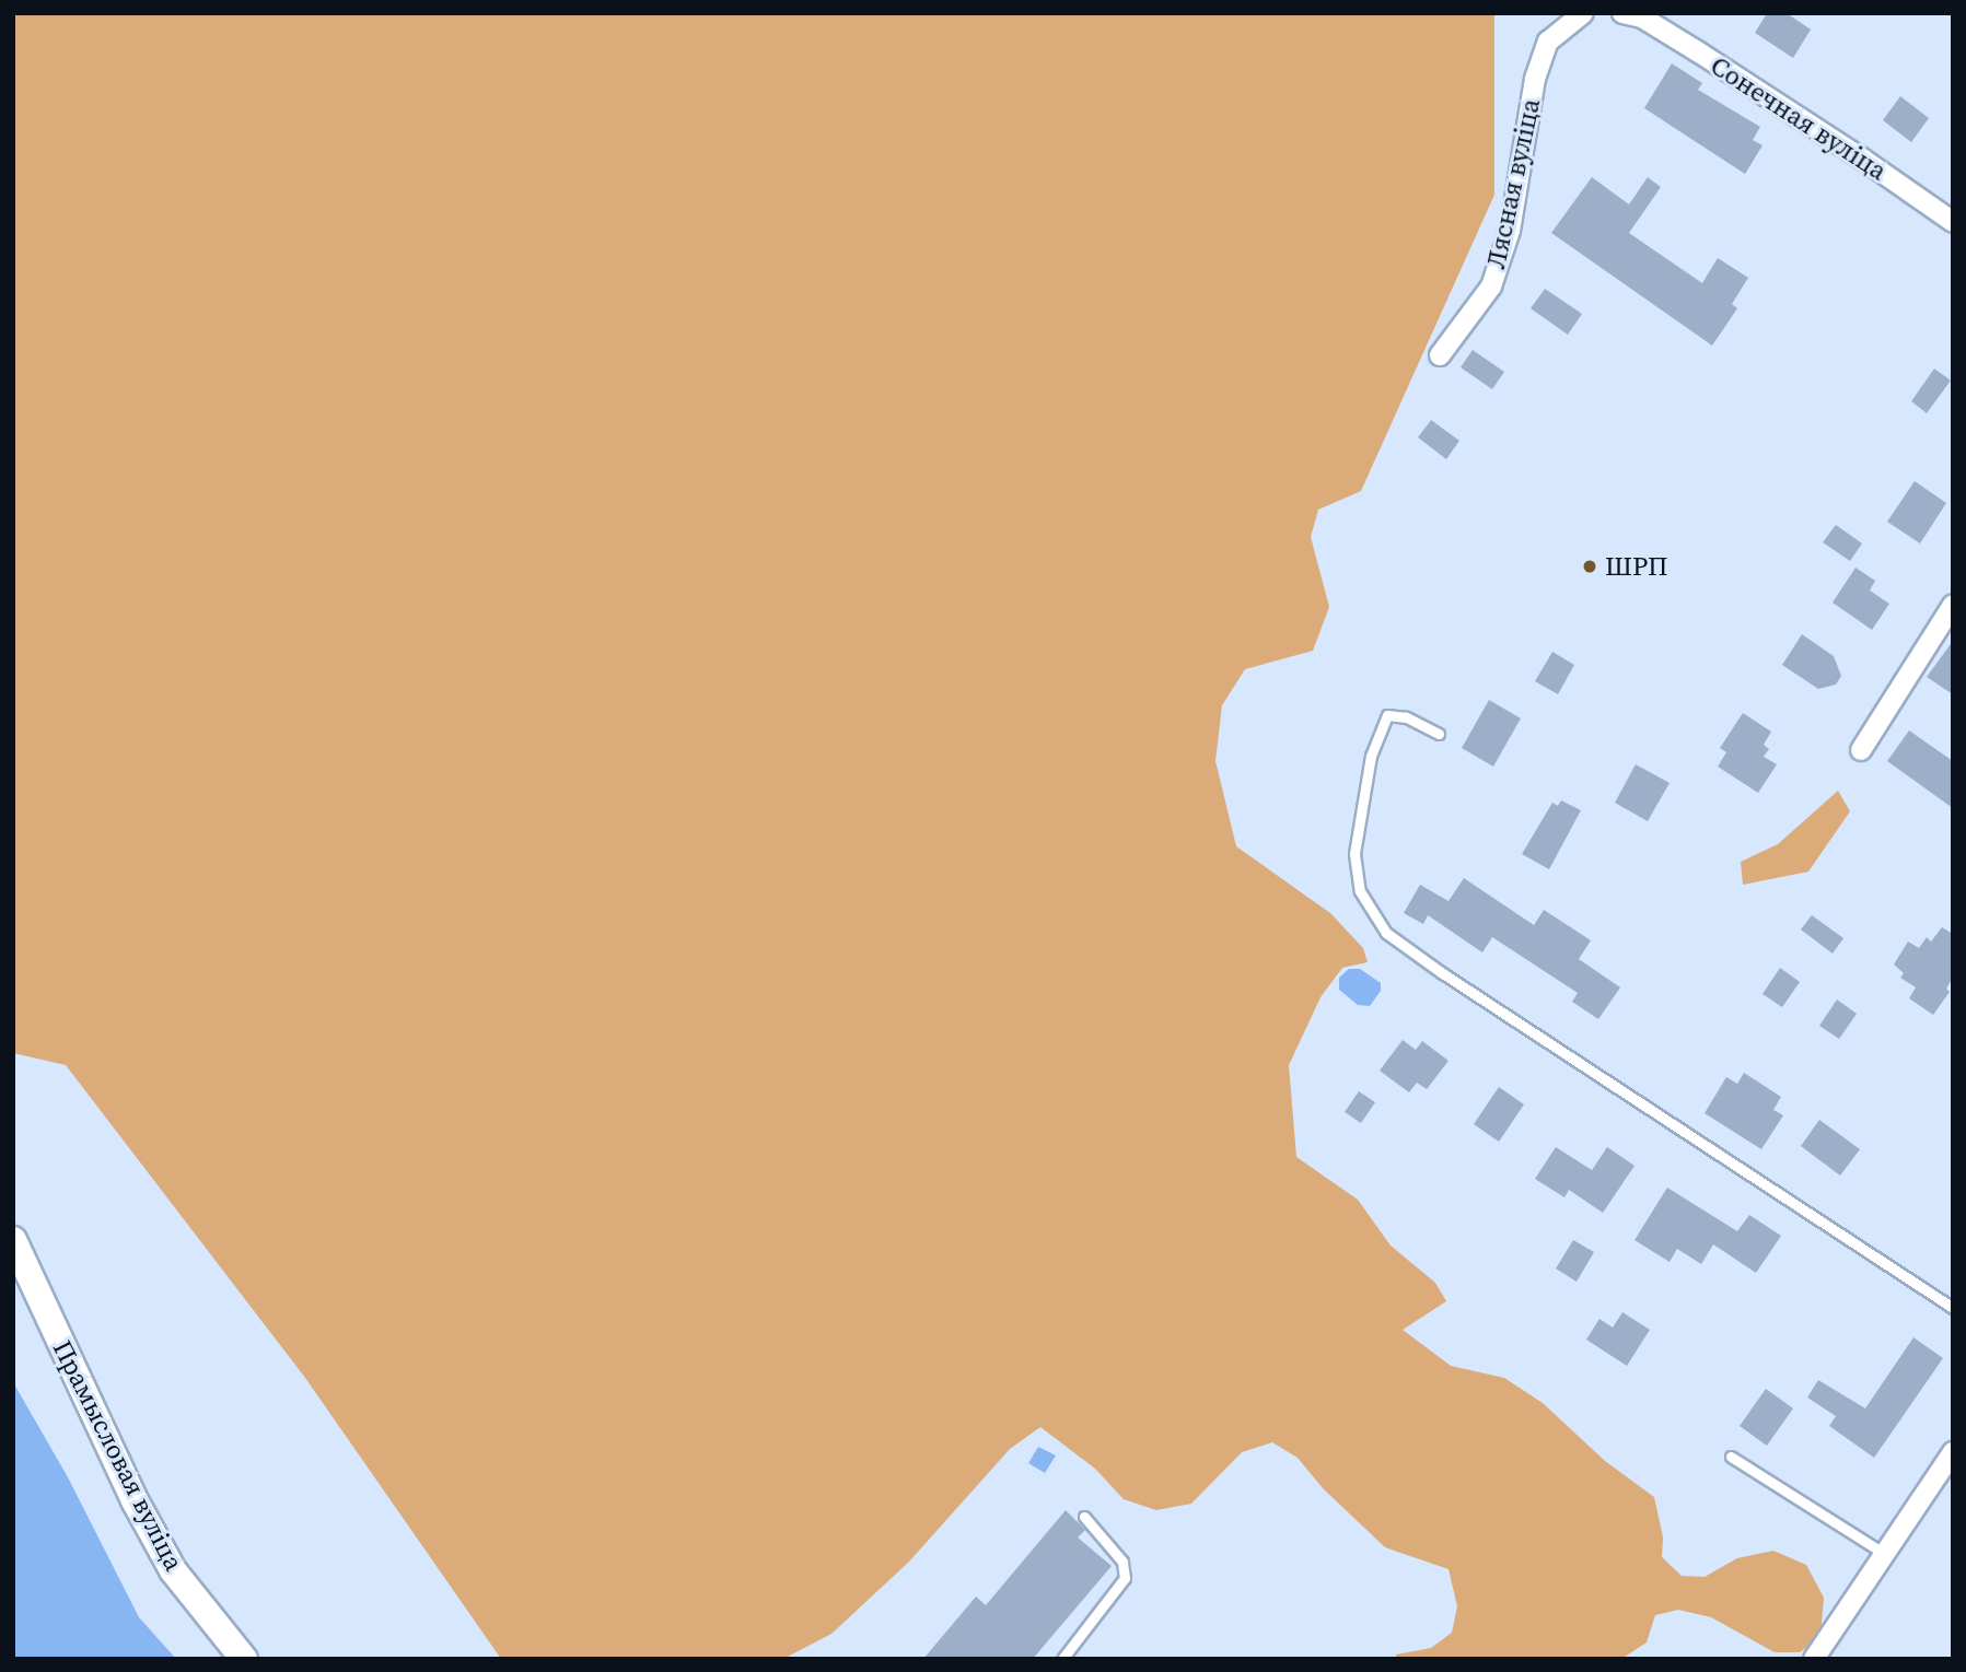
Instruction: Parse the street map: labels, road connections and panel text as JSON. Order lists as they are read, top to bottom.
{
  "streets": {
    "street": ["Сонечная вуліца", "Лясная вуліца", "Прамысловая вуліца"]
  },
  "places": ["ШРП"]
}
